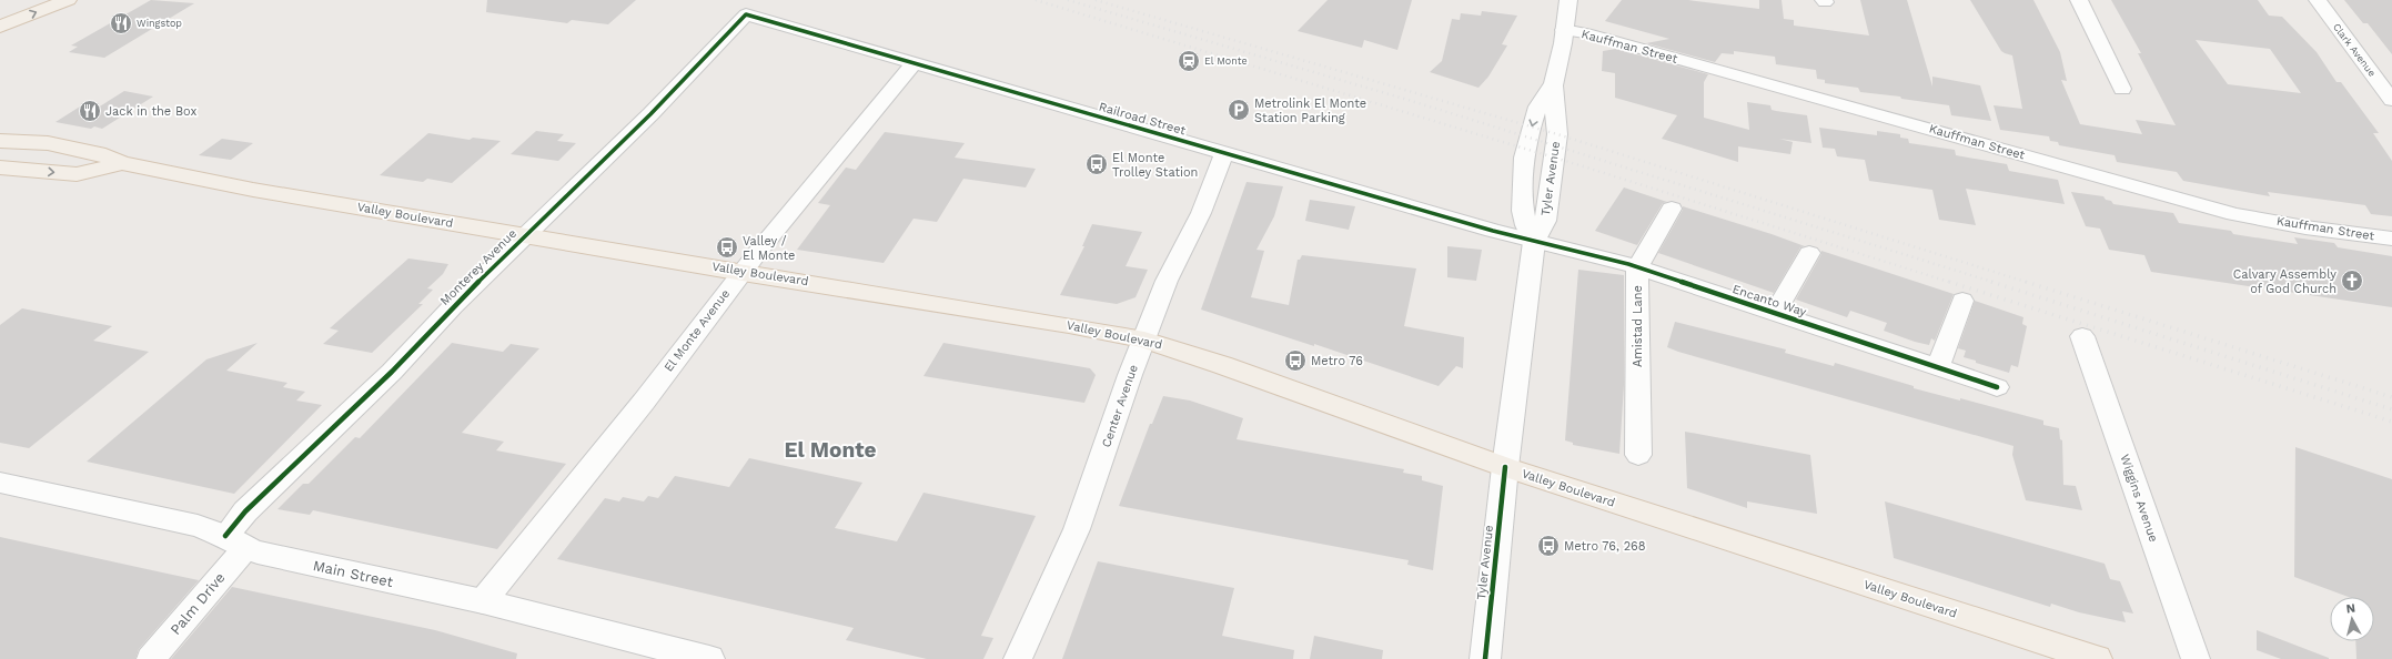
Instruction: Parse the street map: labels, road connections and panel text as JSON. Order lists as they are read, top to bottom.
{
  "streets": {
    "main road": ["Tyler Avenue", "Valley Boulevard", "Main Street"],
    "street": [
      "Kauffman Street",
      "Clark Avenue",
      "Railroad Street",
      "Monterey Avenue",
      "Encanto Way",
      "Amistad Lane",
      "El Monte Avenue",
      "Center Avenue",
      "Wiggins Avenue",
      "Palm Drive"
    ]
  },
  "crossings": [
    ["Kauffman Street", "Tyler Avenue"],
    ["Railroad Street", "Tyler Avenue"],
    ["Railroad Street", "Monterey Avenue"],
    ["Railroad Street", "Encanto Way"],
    ["Railroad Street", "El Monte Avenue"],
    ["Railroad Street", "Center Avenue"],
    ["Tyler Avenue", "Valley Boulevard"],
    ["Tyler Avenue", "Encanto Way"],
    ["Valley Boulevard", "Monterey Avenue"],
    ["Valley Boulevard", "El Monte Avenue"],
    ["Valley Boulevard", "Center Avenue"],
    ["Monterey Avenue", "Main Street"],
    ["Monterey Avenue", "Palm Drive"],
    ["Encanto Way", "Amistad Lane"],
    ["El Monte Avenue", "Main Street"],
    ["Main Street", "Palm Drive"]
  ],
  "districts": ["El Monte"],
  "places": {
    "restaurant": ["Wingstop", "Jack in the Box"],
    "station": ["El Monte"],
    "parking": ["Metrolink El Monte Station Parking"],
    "bus stop": [
      "El Monte Trolley Station",
      "Valley / El Monte",
      "Metro 76",
      "Metro 76, 268"
    ],
    "church": ["Calvary Assembly of God Church"]
  },
  "north": "top"
}
